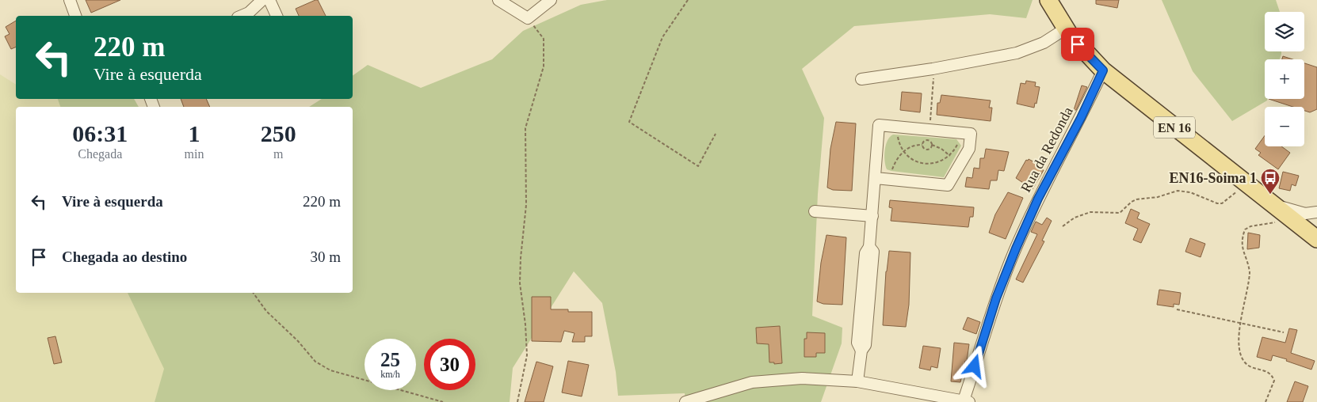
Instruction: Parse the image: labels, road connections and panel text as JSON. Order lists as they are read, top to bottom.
{
  "streets": {
    "main road": ["EN 16"],
    "street": ["Rua da Redonda"]
  },
  "crossings": [
    ["EN 16", "Rua da Redonda"]
  ],
  "places": {
    "bus stop": ["EN16-Soima 1"]
  },
  "page": {
    "map_buttons": ["+", "−"],
    "turn": ["220 m", "Vire à esquerda"],
    "eta": [
      "06:31",
      "Chegada",
      "1",
      "min",
      "250",
      "m"
    ],
    "list": [
      {
        "name": "Vire à esquerda",
        "value": "220 m"
      },
      {
        "name": "Chegada ao destino",
        "value": "30 m"
      }
    ],
    "speed": "25 km/h",
    "limit": "30"
  }
}
